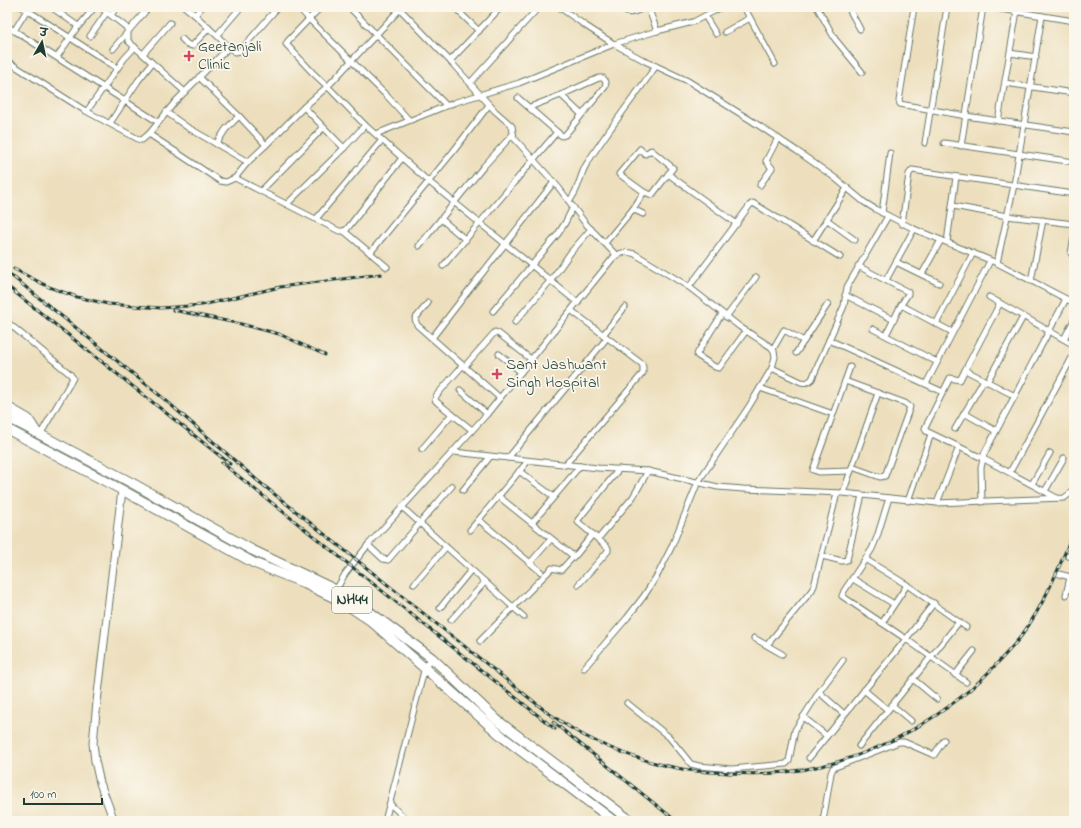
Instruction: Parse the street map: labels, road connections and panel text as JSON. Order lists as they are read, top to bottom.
{
  "streets": {
    "highway": ["NH44"]
  },
  "places": {
    "health": ["Geetanjali Clinic", "Sant Jashwant Singh Hospital"]
  },
  "scale_bar": "100 m",
  "north": "top"
}
